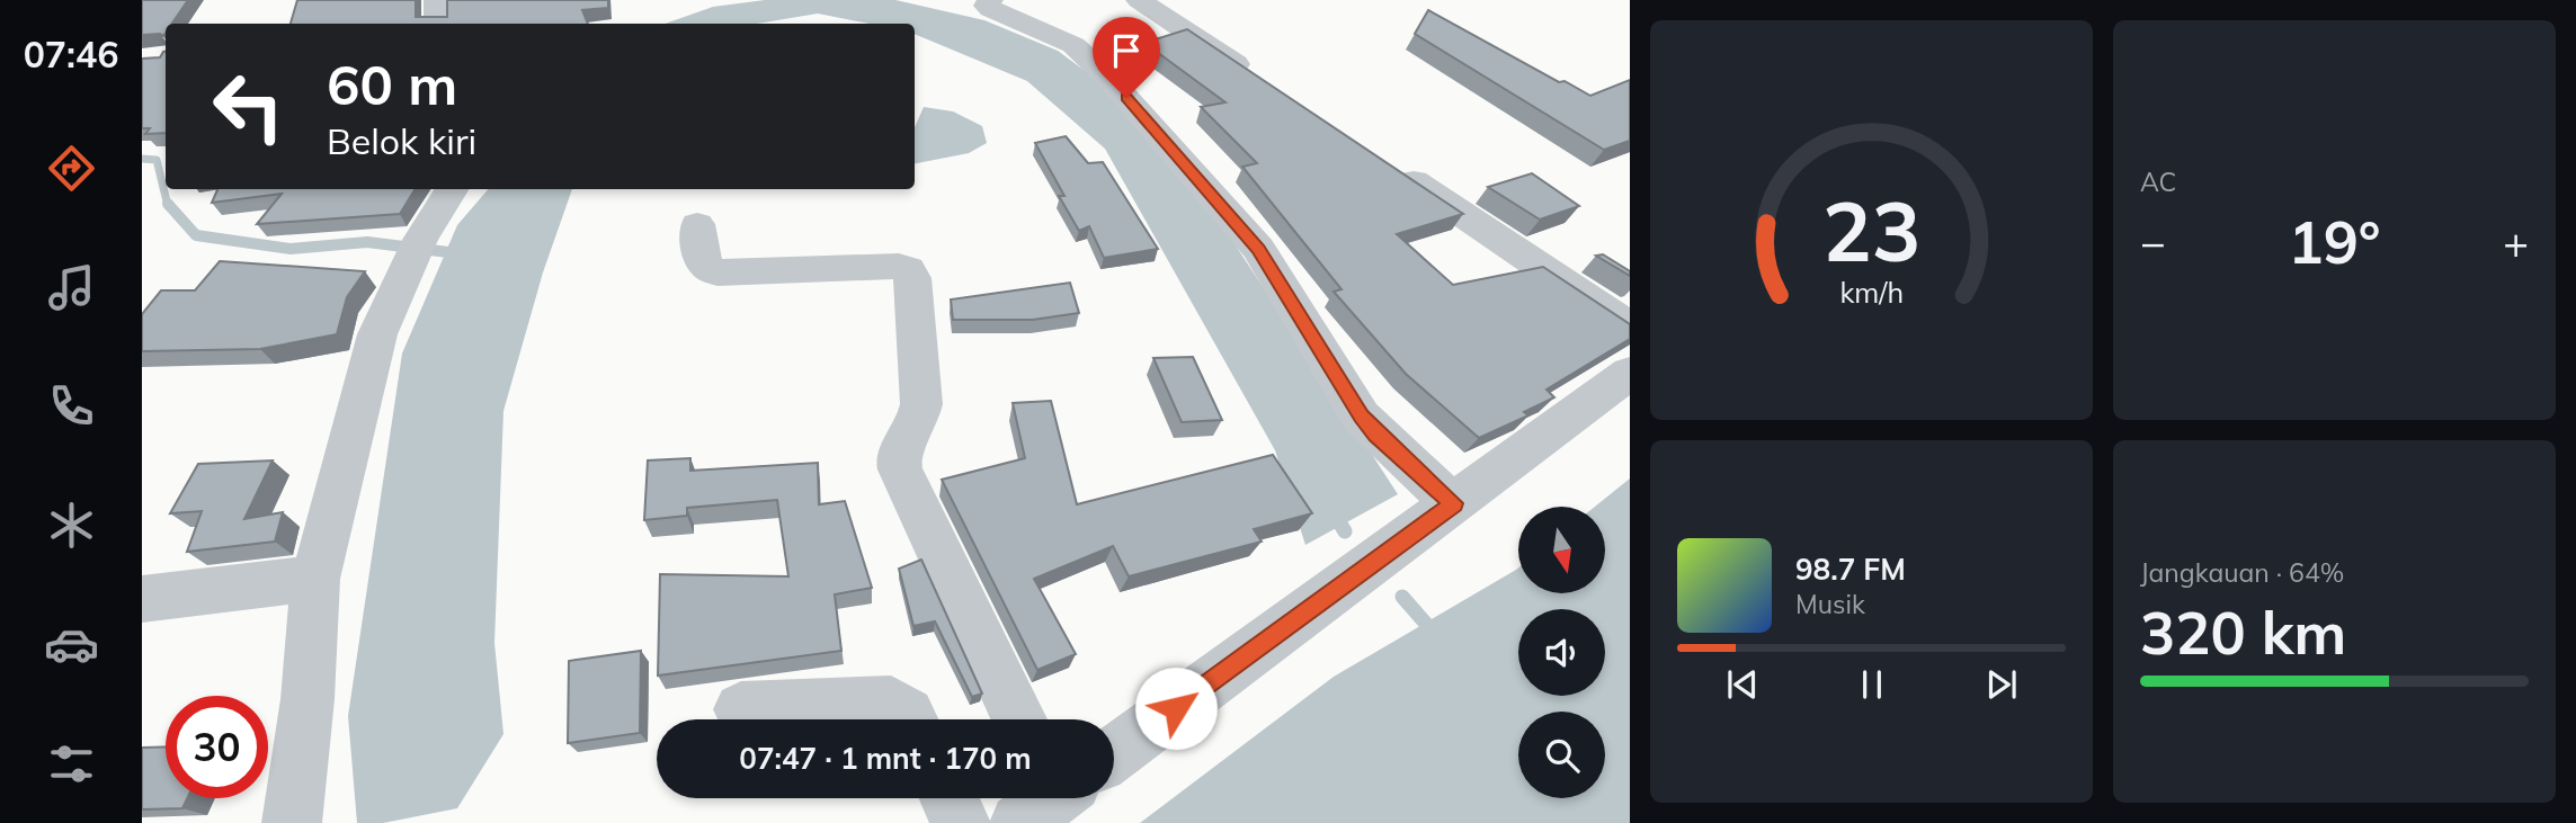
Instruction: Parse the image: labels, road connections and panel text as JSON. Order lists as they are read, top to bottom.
{
  "north": "bottom",
  "page": {
    "tabs": "07:46",
    "tile": [
      "AC",
      ["Jangkauan · 64%", "320 km"]
    ],
    "turn": ["60 m", "Belok kiri"],
    "heat": ["−", "19°", "+"],
    "song": ["98.7 FM", "Musik"],
    "limit": "30",
    "trip": "07:47 · 1 mnt · 170 m",
    "gauge": ["23", "km/h"]
  }
}
